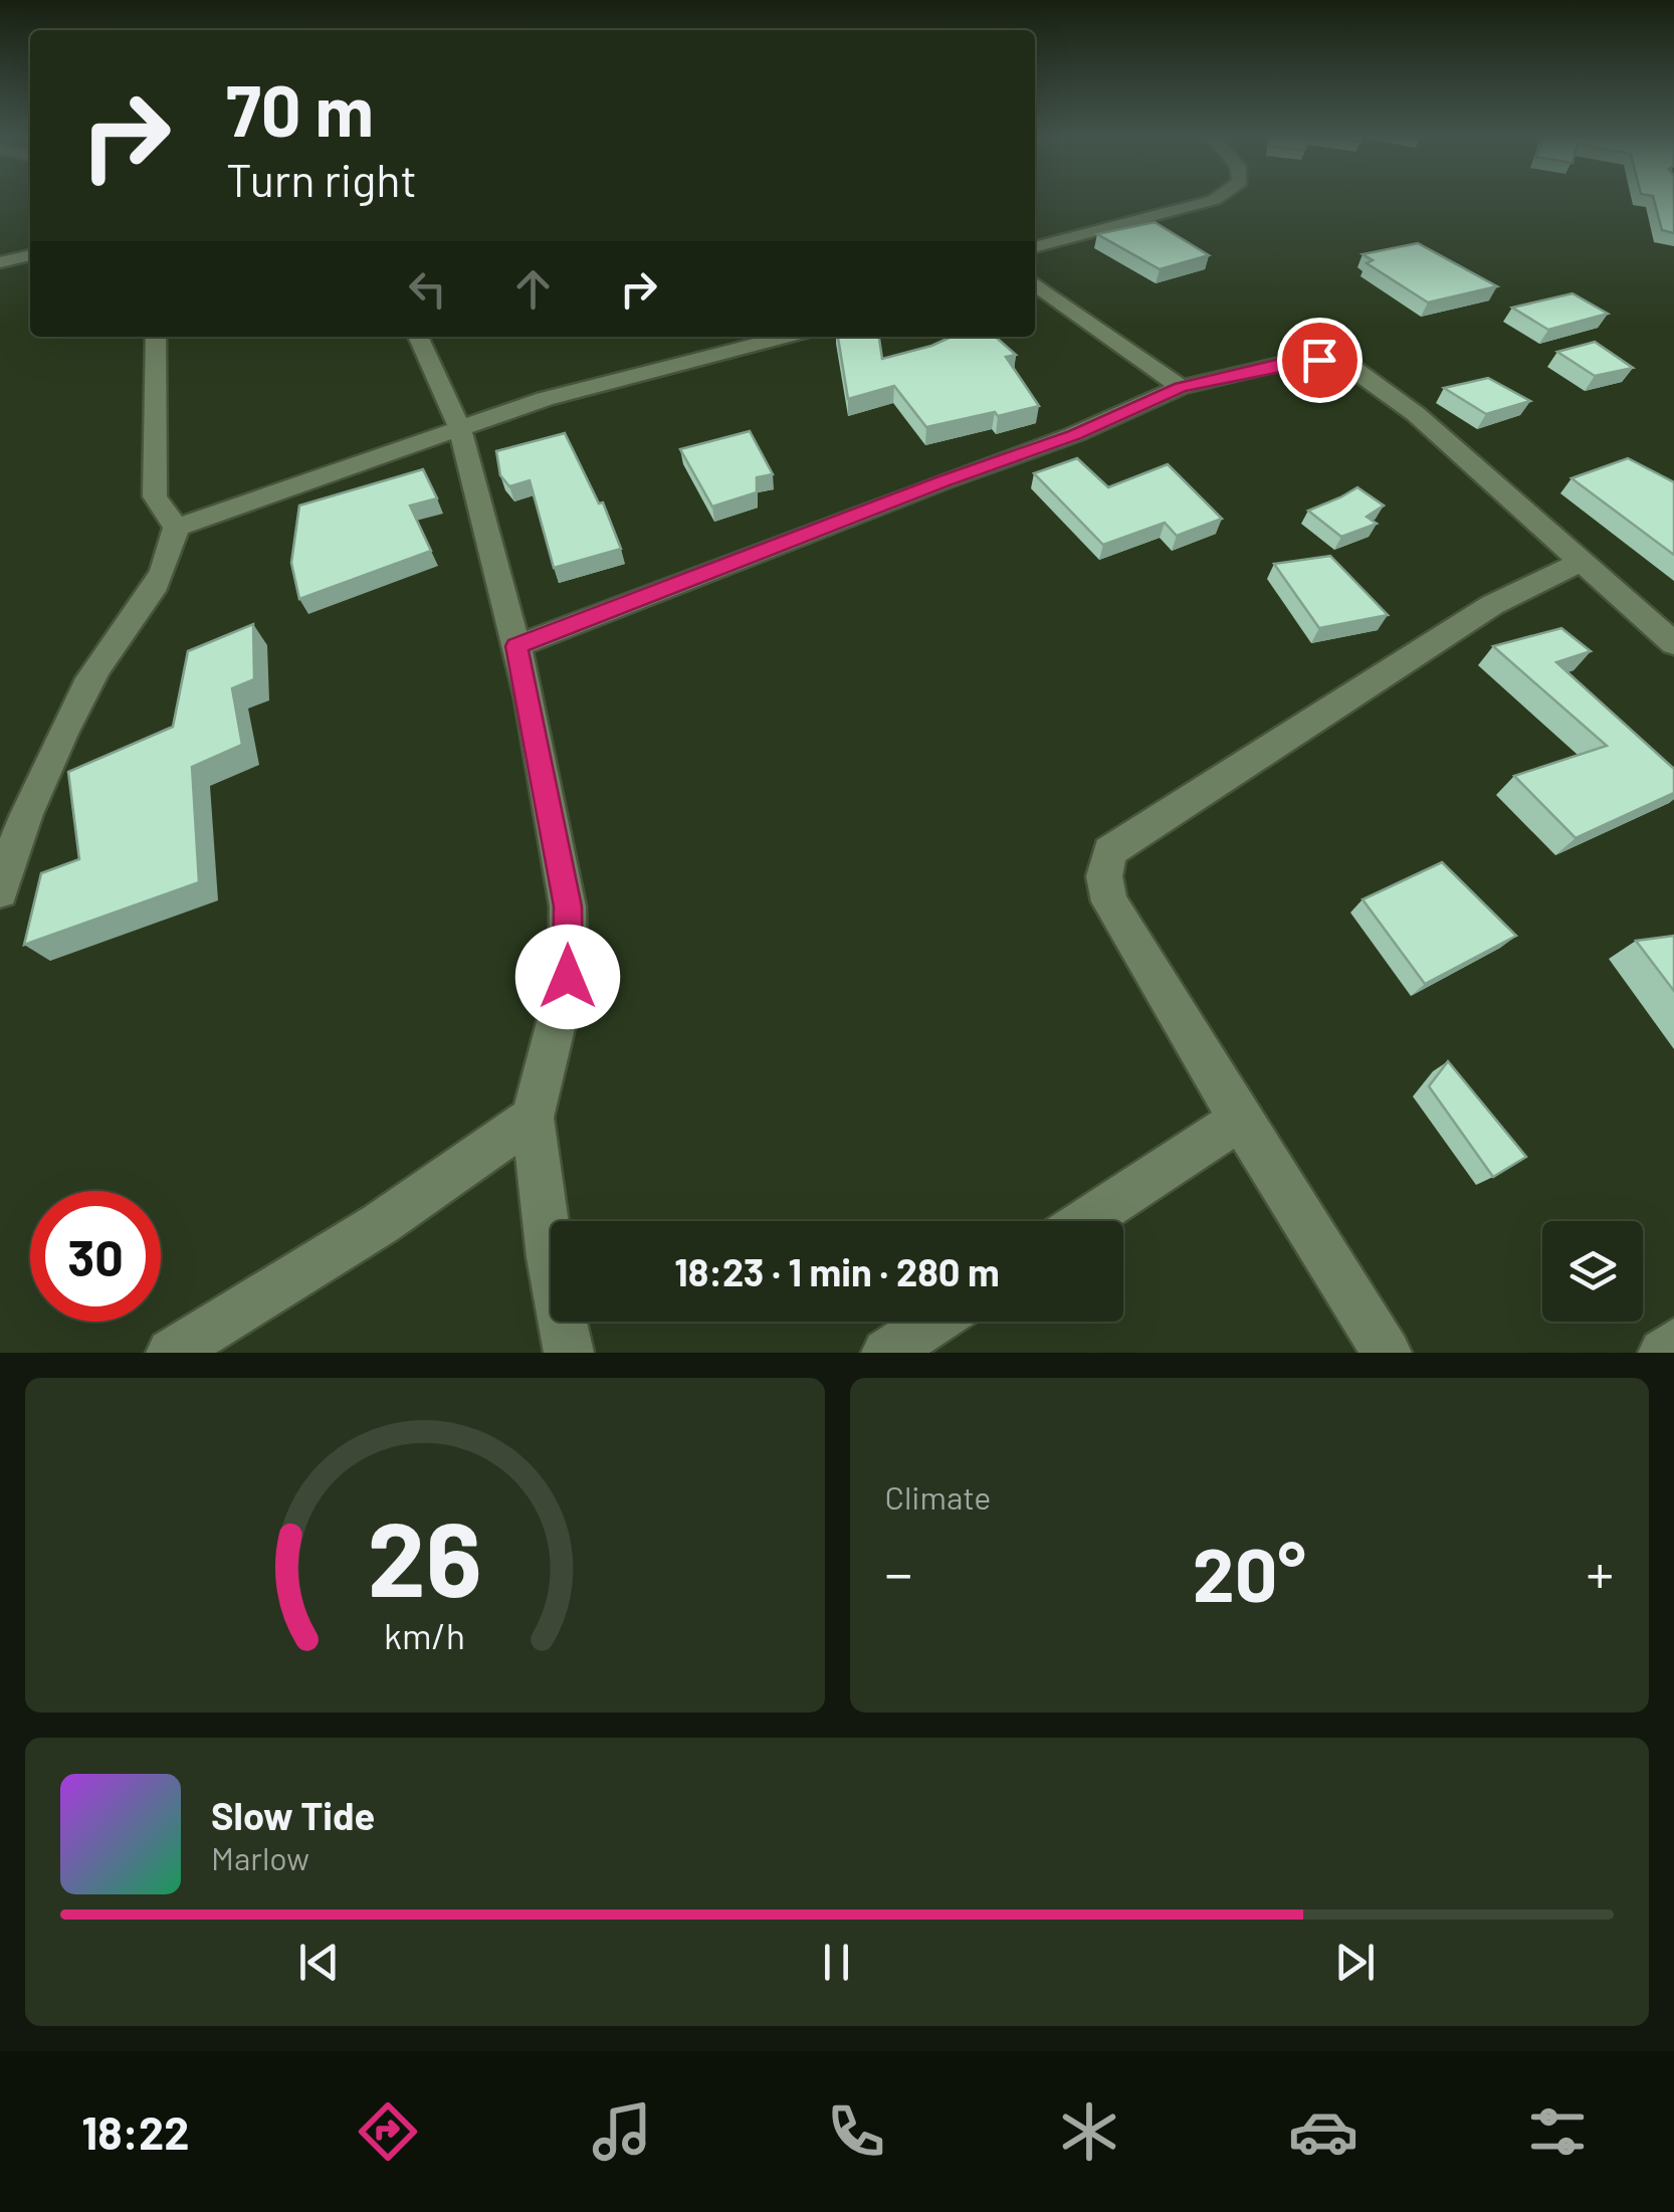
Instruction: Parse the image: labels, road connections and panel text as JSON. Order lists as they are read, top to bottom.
{
  "page": {
    "turn": ["70 m", "Turn right"],
    "limit": "30",
    "trip": "18:23 · 1 min · 280 m",
    "tile": "Climate",
    "heat": ["−", "20°", "+"],
    "song": ["Slow Tide", "Marlow"],
    "tabs": "18:22",
    "gauge": ["26", "km/h"]
  }
}
